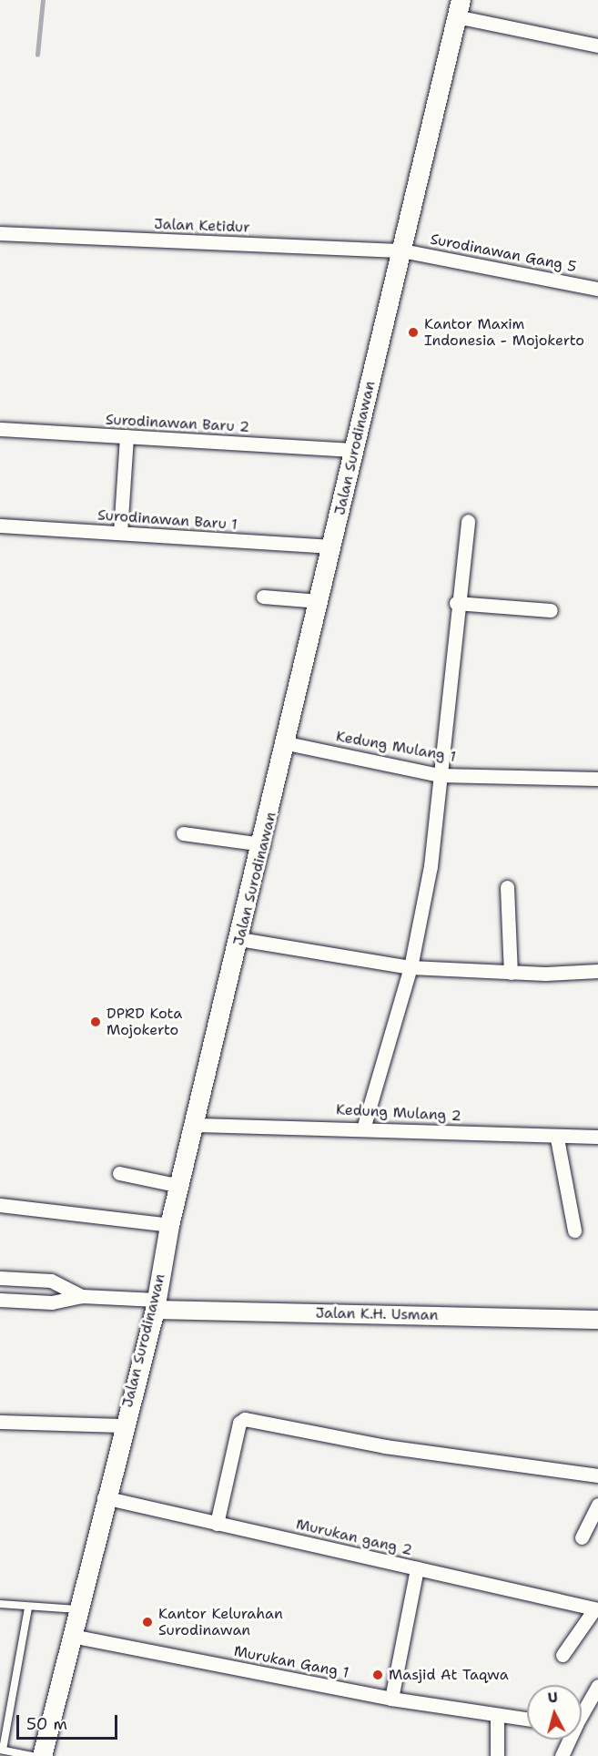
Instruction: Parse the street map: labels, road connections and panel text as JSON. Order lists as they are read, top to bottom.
{
  "streets": {
    "main road": ["Jalan Surodinawan"],
    "street": [
      "Jalan Ketidur",
      "Surodinawan Gang 5",
      "Surodinawan Baru 2",
      "Surodinawan Baru 1",
      "Kedung Mulang 1",
      "Kedung Mulang 2",
      "Jalan K.H. Usman",
      "Murukan gang 2",
      "Murukan Gang 1"
    ]
  },
  "crossings": [
    ["Jalan Ketidur", "Surodinawan Gang 5"],
    ["Jalan Ketidur", "Jalan Surodinawan"],
    ["Surodinawan Gang 5", "Jalan Surodinawan"],
    ["Surodinawan Baru 2", "Jalan Surodinawan"],
    ["Jalan Surodinawan", "Surodinawan Baru 1"],
    ["Jalan Surodinawan", "Kedung Mulang 1"],
    ["Jalan Surodinawan", "Kedung Mulang 2"],
    ["Jalan Surodinawan", "Jalan K.H. Usman"],
    ["Jalan Surodinawan", "Murukan gang 2"],
    ["Jalan Surodinawan", "Murukan Gang 1"]
  ],
  "places": [
    "Kantor Maxim Indonesia - Mojokerto",
    "DPRD Kota Mojokerto",
    "Kantor Kelurahan Surodinawan",
    "Masjid At Taqwa"
  ],
  "scale_bar": "50 m",
  "north": "top"
}
